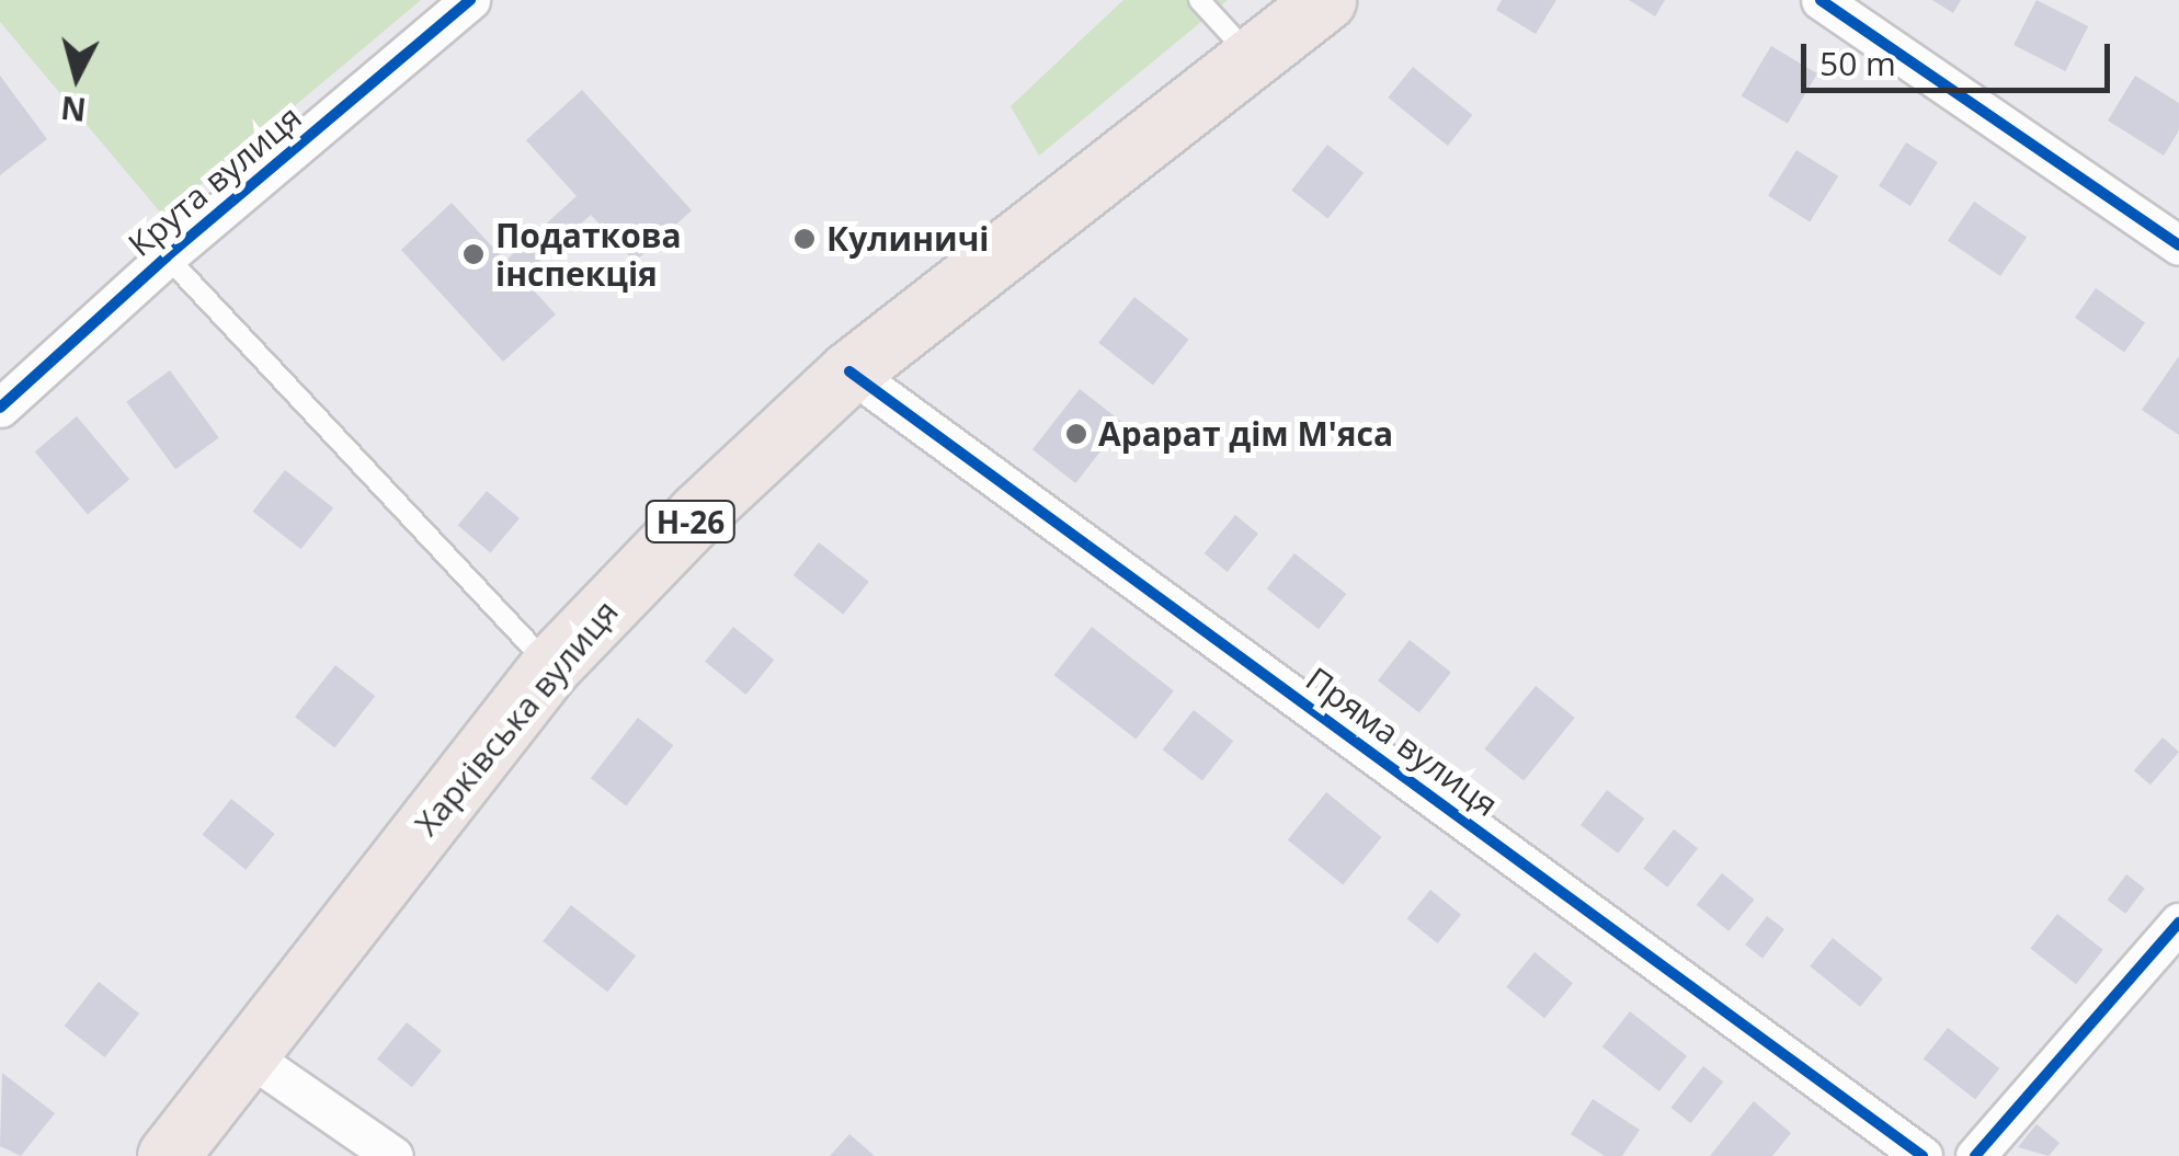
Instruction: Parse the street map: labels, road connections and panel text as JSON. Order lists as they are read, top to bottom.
{
  "streets": {
    "main road": ["Н-26", "Харківська вулиця"],
    "street": ["Крута вулиця", "Пряма вулиця"]
  },
  "crossings": [
    ["Харківська вулиця", "Пряма вулиця"]
  ],
  "places": ["Кулиничі", "Податкова інспекція", "Арарат дім М'яса"],
  "scale_bar": "50 m",
  "north": "bottom"
}
